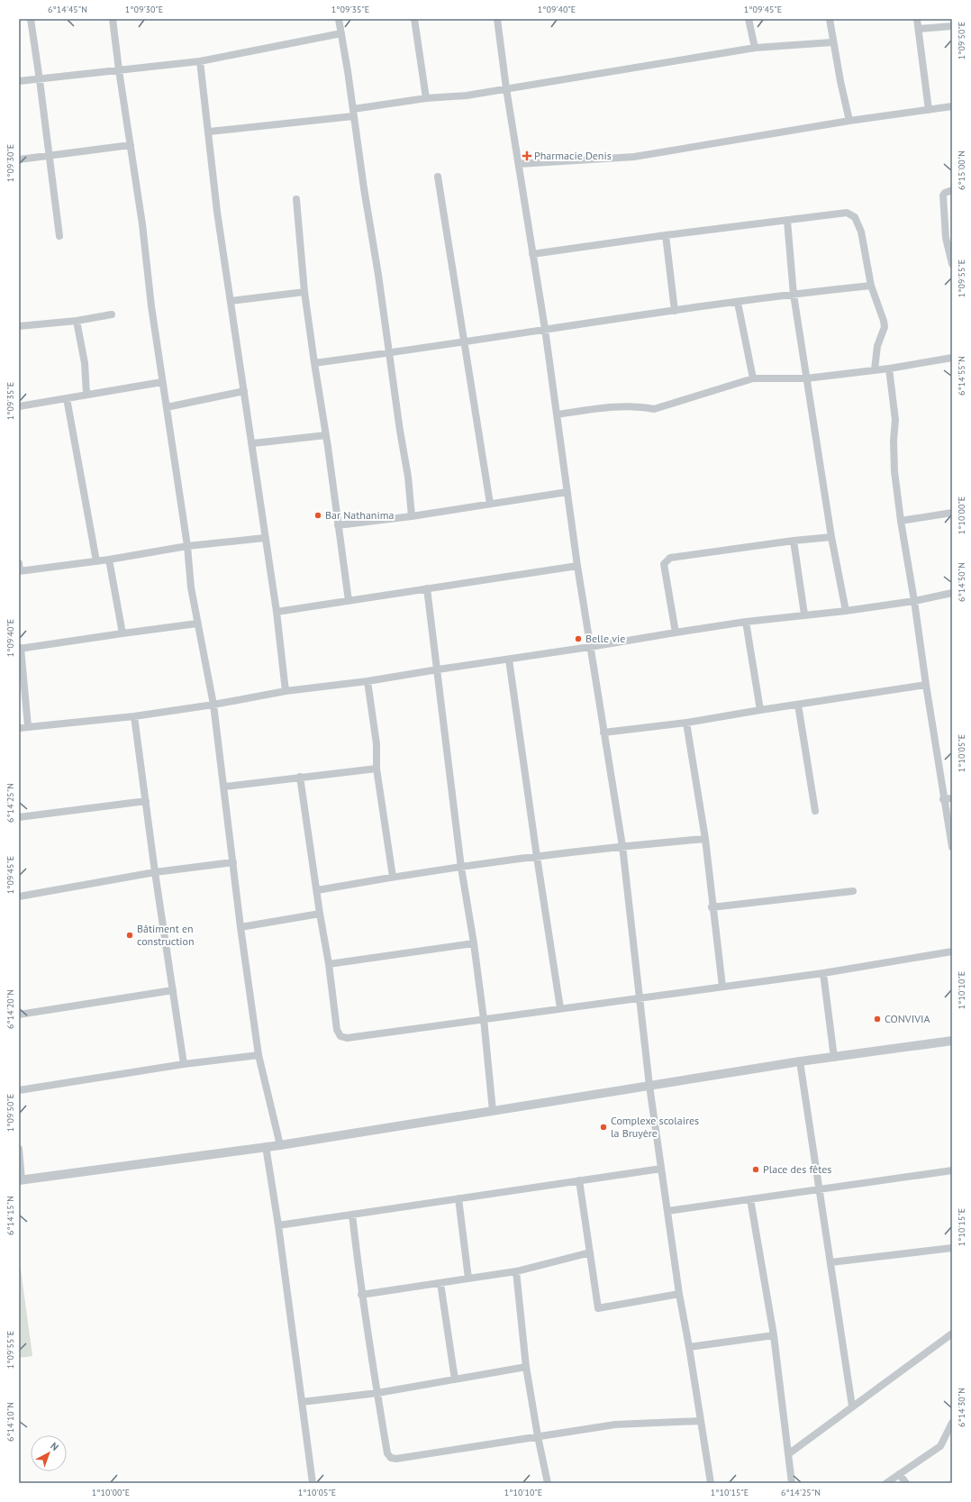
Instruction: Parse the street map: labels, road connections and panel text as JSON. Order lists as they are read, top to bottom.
{
  "places": {
    "health": ["Pharmacie Denis"],
    "other": [
      "Bar Nathanima",
      "Belle vie",
      "Bâtiment en construction",
      "CONVIVIA",
      "Complexe scolaires la Bruyère",
      "Place des fêtes"
    ]
  },
  "north": "top right",
  "coordinates": [
    "6°14'45\"N",
    "1°09'30\"E",
    "1°09'35\"E",
    "1°09'40\"E",
    "1°09'45\"E",
    "1°09'50\"E",
    "6°15'00\"N",
    "1°09'55\"E",
    "6°14'55\"N",
    "1°10'00\"E",
    "6°14'50\"N",
    "1°10'05\"E",
    "6°14'25\"N",
    "1°10'10\"E",
    "6°14'20\"N",
    "6°14'15\"N",
    "1°10'15\"E",
    "6°14'30\"N",
    "6°14'10\"N"
  ]
}
